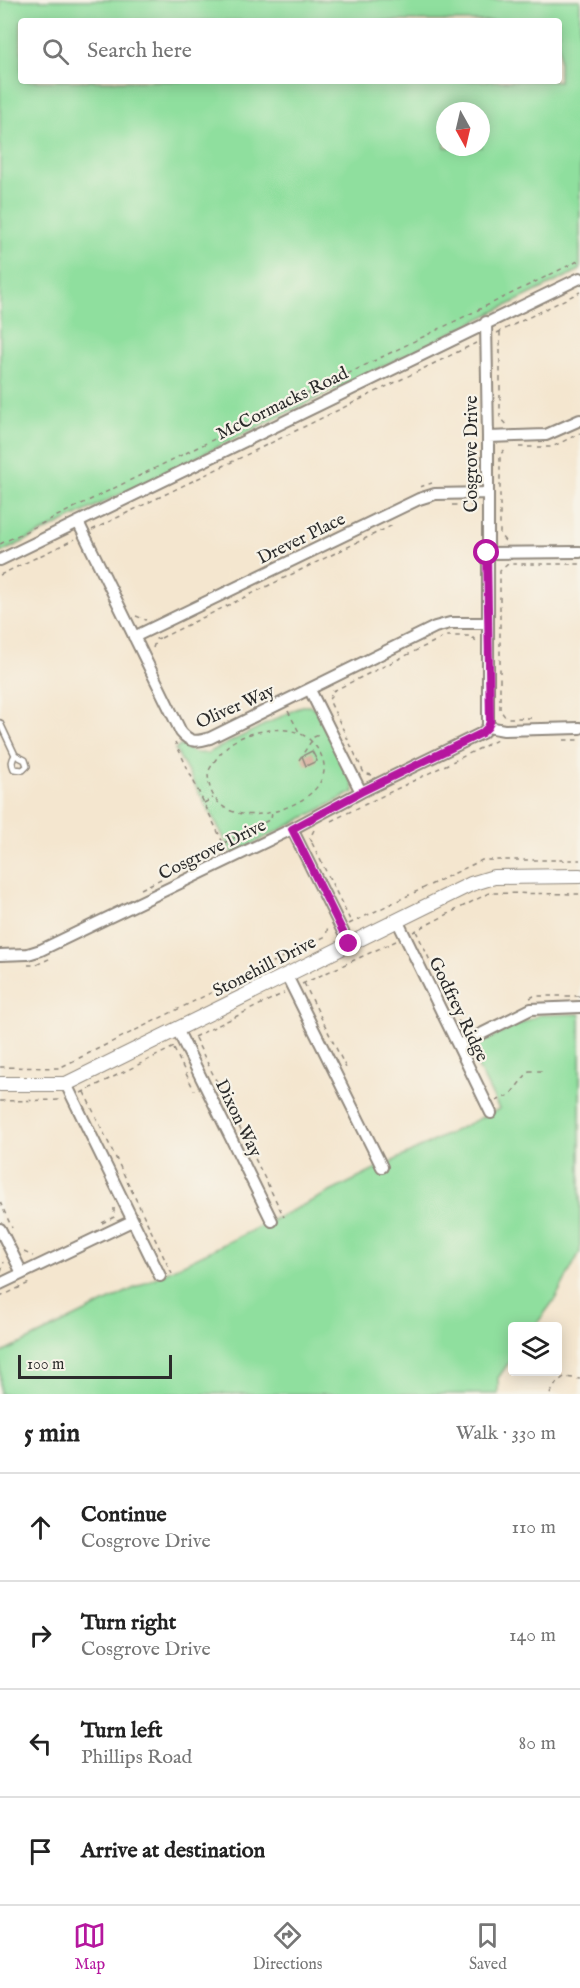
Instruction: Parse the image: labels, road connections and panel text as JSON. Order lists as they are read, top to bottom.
{
  "streets": {
    "street": [
      "McCormacks Road",
      "Cosgrove Drive",
      "Drever Place",
      "Oliver Way",
      "Stonehill Drive",
      "Godfrey Ridge",
      "Dixon Way"
    ]
  },
  "crossings": [
    ["McCormacks Road", "Cosgrove Drive"],
    ["McCormacks Road", "Oliver Way"],
    ["Cosgrove Drive", "Drever Place"],
    ["Cosgrove Drive", "Oliver Way"],
    ["Drever Place", "Oliver Way"],
    ["Stonehill Drive", "Godfrey Ridge"],
    ["Stonehill Drive", "Dixon Way"]
  ],
  "scale_bar": "100 m",
  "north": "bottom",
  "page": {
    "search": "Search here",
    "scale": "100 m",
    "heading": ["5 min", "Walk · 330 m"],
    "list": [
      ["Continue", "Cosgrove Drive", "110 m"],
      ["Turn right", "Cosgrove Drive", "140 m"],
      ["Turn left", "Phillips Road", "80 m"],
      "Arrive at destination"
    ],
    "nav": ["Map", "Directions", "Saved"]
  }
}
